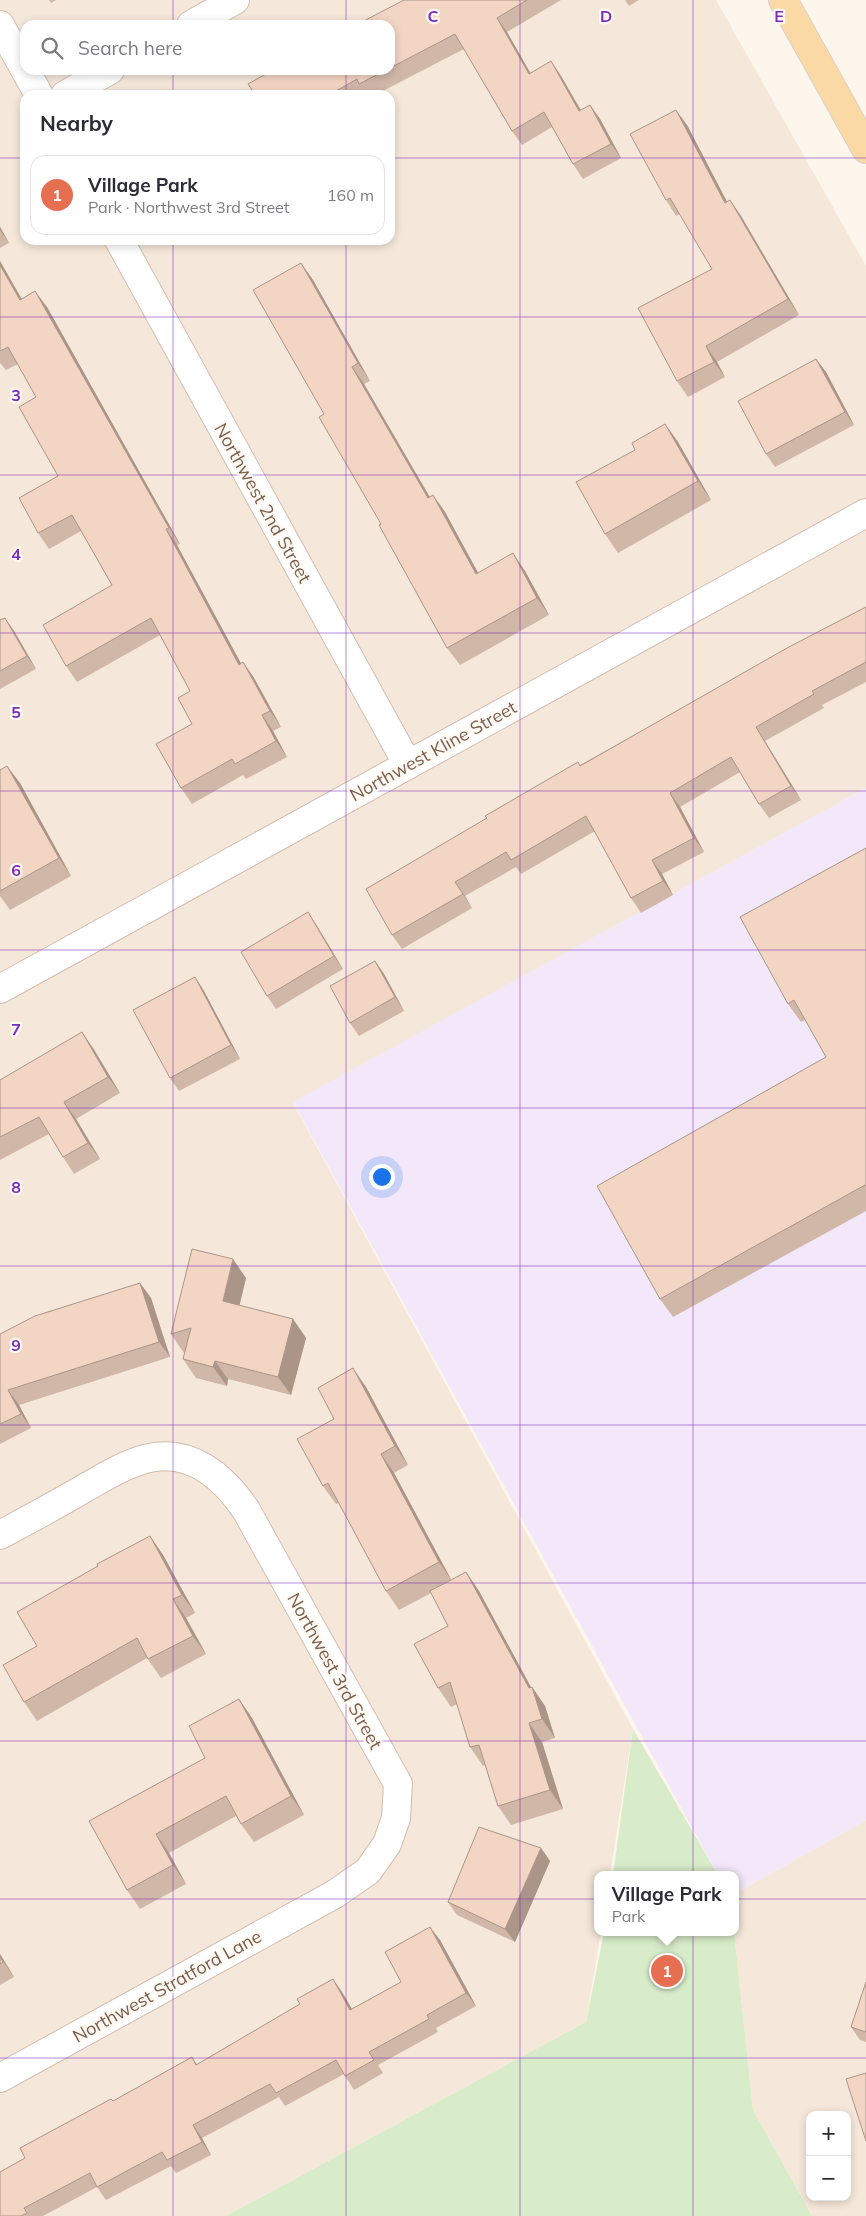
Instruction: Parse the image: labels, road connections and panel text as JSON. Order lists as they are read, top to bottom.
{
  "streets": {
    "street": [
      "Northwest 2nd Street",
      "Northwest Kline Street",
      "Northwest 3rd Street",
      "Northwest Stratford Lane"
    ]
  },
  "crossings": [
    ["Northwest 2nd Street", "Northwest Kline Street"],
    ["Northwest 3rd Street", "Northwest Stratford Lane"]
  ],
  "page": {
    "search": "Search here",
    "heading": "Nearby",
    "list": [
      {
        "mark": "1",
        "name": "Village Park",
        "note": "Park · Northwest 3rd Street",
        "value": "160 m"
      }
    ],
    "popup": ["Village Park", "Park"],
    "pins": "1",
    "map_buttons": ["+", "−"]
  },
  "grid": {
    "columns": ["C", "D", "E"],
    "rows": [
      "3",
      "4",
      "5",
      "6",
      "7",
      "8",
      "9"
    ]
  }
}
